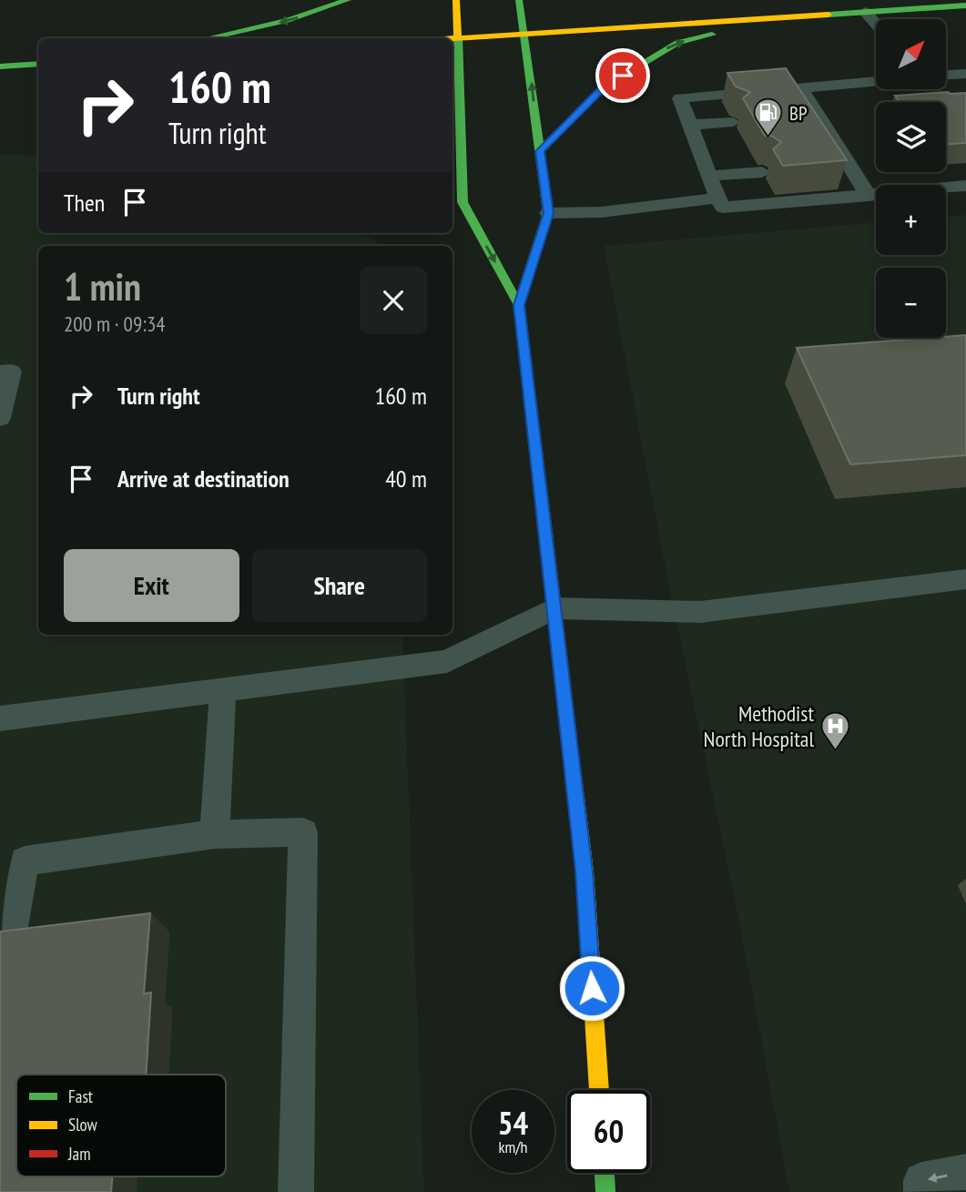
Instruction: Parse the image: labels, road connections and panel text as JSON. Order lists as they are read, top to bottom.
{
  "places": {
    "fuel station": ["BP"],
    "hospital": ["Methodist North Hospital"]
  },
  "legend": ["Fast", "Slow", "Jam"],
  "north": "top right",
  "page": {
    "map_buttons": ["+", "−"],
    "turn": ["160 m", "Turn right"],
    "then": "Then",
    "heading": ["1 min", "200 m · 09:34"],
    "list": [
      {
        "name": "Turn right",
        "value": "160 m"
      },
      {
        "name": "Arrive at destination",
        "value": "40 m"
      }
    ],
    "buttons": ["Exit", "Share"],
    "speed": "54 km/h",
    "limit": "60"
  }
}
